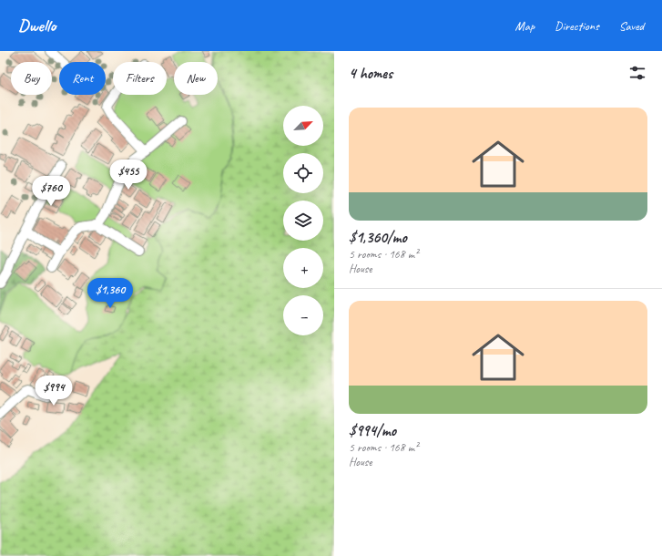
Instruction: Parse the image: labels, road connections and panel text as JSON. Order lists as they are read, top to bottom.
{
  "north": "top right",
  "page": {
    "header": "Dwello",
    "nav": ["Map", "Directions", "Saved"],
    "heading": "4 homes",
    "chip": [
      "Buy",
      "Rent",
      "Filters",
      "New"
    ],
    "list": [
      {
        "name": "$1,360/mo",
        "note": "5 rooms · 168 m² · House"
      },
      {
        "name": "$994/mo",
        "note": "5 rooms · 168 m² · House"
      }
    ],
    "map_buttons": ["+", "−"],
    "price": [
      "$455",
      "$760",
      "$1,360",
      "$994"
    ]
  }
}
